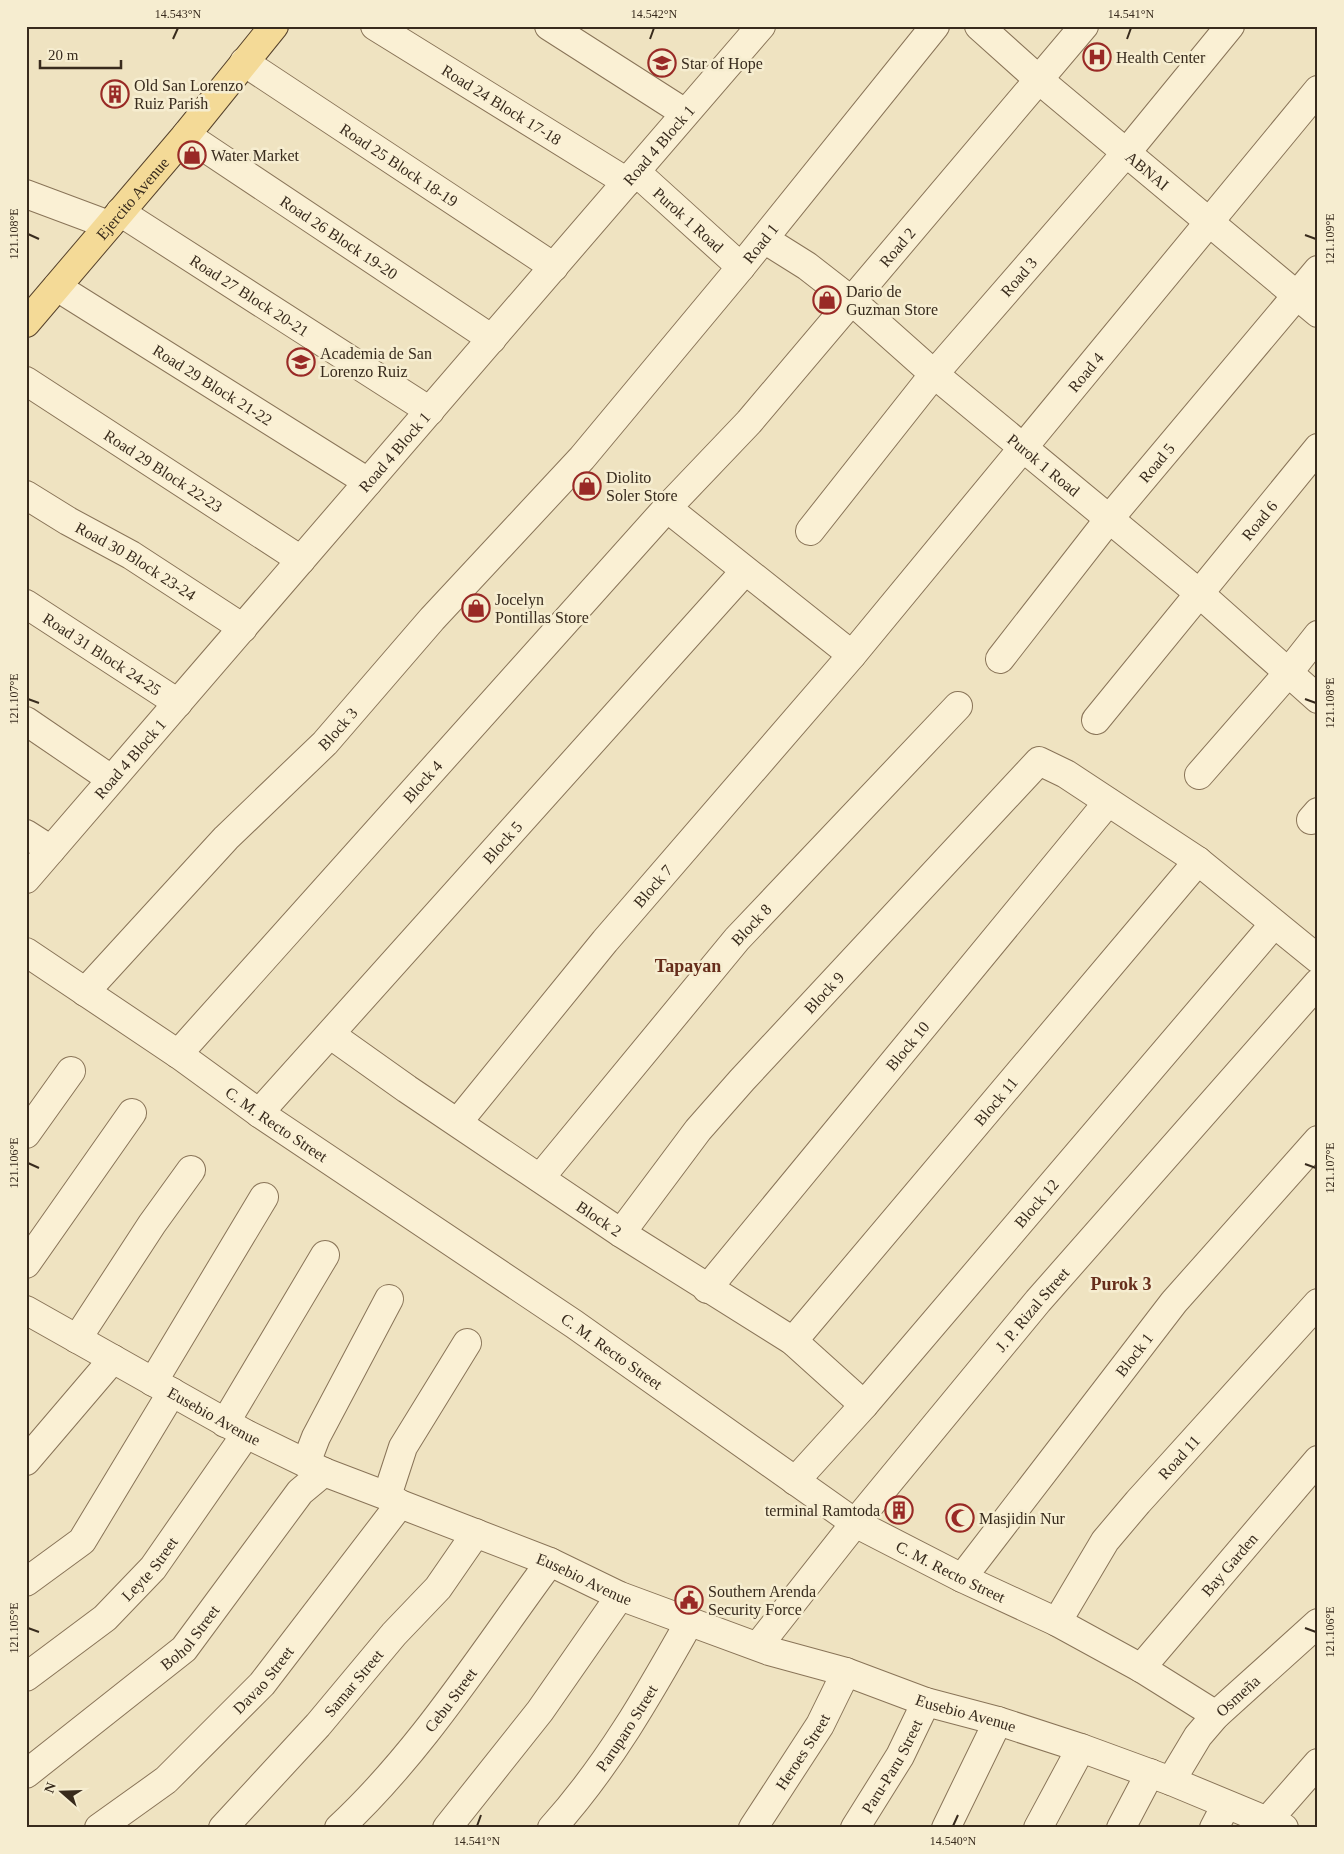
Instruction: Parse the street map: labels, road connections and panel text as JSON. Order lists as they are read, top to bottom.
{
  "streets": {
    "main road": ["Ejercito Avenue"],
    "street": [
      "Road 24 Block 17-18",
      "Road 4 Block 1",
      "Road 25 Block 18-19",
      "ABNAI",
      "Purok 1 Road",
      "Road 26 Block 19-20",
      "Road 1",
      "Road 2",
      "Road 3",
      "Road 27 Block 20-21",
      "Road 4",
      "Road 29 Block 21-22",
      "Road 5",
      "Road 29 Block 22-23",
      "Road 6",
      "Road 30 Block 23-24",
      "Road 31 Block 24-25",
      "Block 3",
      "Block 4",
      "Block 5",
      "Block 7",
      "Block 8",
      "Block 9",
      "Block 10",
      "Block 11",
      "C. M. Recto Street",
      "Block 12",
      "Block 2",
      "J. P. Rizal Street",
      "Block 1",
      "Eusebio Avenue",
      "Road 11",
      "Bay Garden",
      "Leyte Street",
      "Bohol Street",
      "Davao Street",
      "Samar Street",
      "Osmeña",
      "Cebu Street",
      "Paruparo Street",
      "Heroes Street",
      "Paru-Paru Street"
    ]
  },
  "crossings": [
    ["Road 24 Block 17-18", "Road 4 Block 1"],
    ["Road 24 Block 17-18", "Purok 1 Road"],
    ["Road 4 Block 1", "Road 25 Block 18-19"],
    ["Road 4 Block 1", "Purok 1 Road"],
    ["Road 4 Block 1", "Road 26 Block 19-20"],
    ["Road 4 Block 1", "Road 27 Block 20-21"],
    ["Road 4 Block 1", "Road 29 Block 21-22"],
    ["Road 4 Block 1", "Road 29 Block 22-23"],
    ["Road 4 Block 1", "Road 30 Block 23-24"],
    ["Road 4 Block 1", "Road 31 Block 24-25"],
    ["Road 25 Block 18-19", "Ejercito Avenue"],
    ["ABNAI", "Road 2"],
    ["ABNAI", "Road 3"],
    ["ABNAI", "Road 4"],
    ["ABNAI", "Road 5"],
    ["Ejercito Avenue", "Road 26 Block 19-20"],
    ["Ejercito Avenue", "Road 27 Block 20-21"],
    ["Ejercito Avenue", "Road 29 Block 21-22"],
    ["Purok 1 Road", "Road 1"],
    ["Purok 1 Road", "Road 2"],
    ["Purok 1 Road", "Road 3"],
    ["Purok 1 Road", "Road 4"],
    ["Purok 1 Road", "Road 5"],
    ["Purok 1 Road", "Road 6"],
    ["Road 1", "Block 3"],
    ["Road 2", "Block 4"],
    ["Road 4", "Block 7"],
    ["Block 3", "C. M. Recto Street"],
    ["Block 4", "C. M. Recto Street"],
    ["Block 5", "C. M. Recto Street"],
    ["Block 5", "Block 2"],
    ["Block 7", "Block 2"],
    ["Block 8", "Block 2"],
    ["Block 9", "Block 10"],
    ["Block 9", "Block 2"],
    ["Block 10", "Block 2"],
    ["Block 11", "Block 2"],
    ["C. M. Recto Street", "Block 12"],
    ["C. M. Recto Street", "J. P. Rizal Street"],
    ["C. M. Recto Street", "Block 1"],
    ["C. M. Recto Street", "Road 11"],
    ["C. M. Recto Street", "Bay Garden"],
    ["C. M. Recto Street", "Osmeña"],
    ["Block 12", "Block 2"],
    ["J. P. Rizal Street", "Eusebio Avenue"],
    ["Eusebio Avenue", "Leyte Street"],
    ["Eusebio Avenue", "Bohol Street"],
    ["Eusebio Avenue", "Davao Street"],
    ["Eusebio Avenue", "Samar Street"],
    ["Eusebio Avenue", "Osmeña"],
    ["Eusebio Avenue", "Cebu Street"],
    ["Eusebio Avenue", "Paruparo Street"],
    ["Eusebio Avenue", "Heroes Street"],
    ["Eusebio Avenue", "Paru-Paru Street"]
  ],
  "districts": ["Tapayan", "Purok 3"],
  "places": {
    "hospital": ["Health Center"],
    "school or university": ["Star of Hope", "Academia de San Lorenzo Ruiz"],
    "building": ["Old San Lorenzo Ruiz Parish", "terminal Ramtoda"],
    "shop": [
      "Water Market",
      "Dario de Guzman Store",
      "Diolito Soler Store",
      "Jocelyn Pontillas Store"
    ],
    "mosque": ["Masjidin Nur"],
    "public building": ["Southern Arenda Security Force"]
  },
  "scale_bar": "20 m",
  "north": "left",
  "coordinates": [
    "14.543°N",
    "14.542°N",
    "14.541°N",
    "121.108°E",
    "121.109°E",
    "121.107°E",
    "121.106°E",
    "121.105°E",
    "14.540°N"
  ]
}
